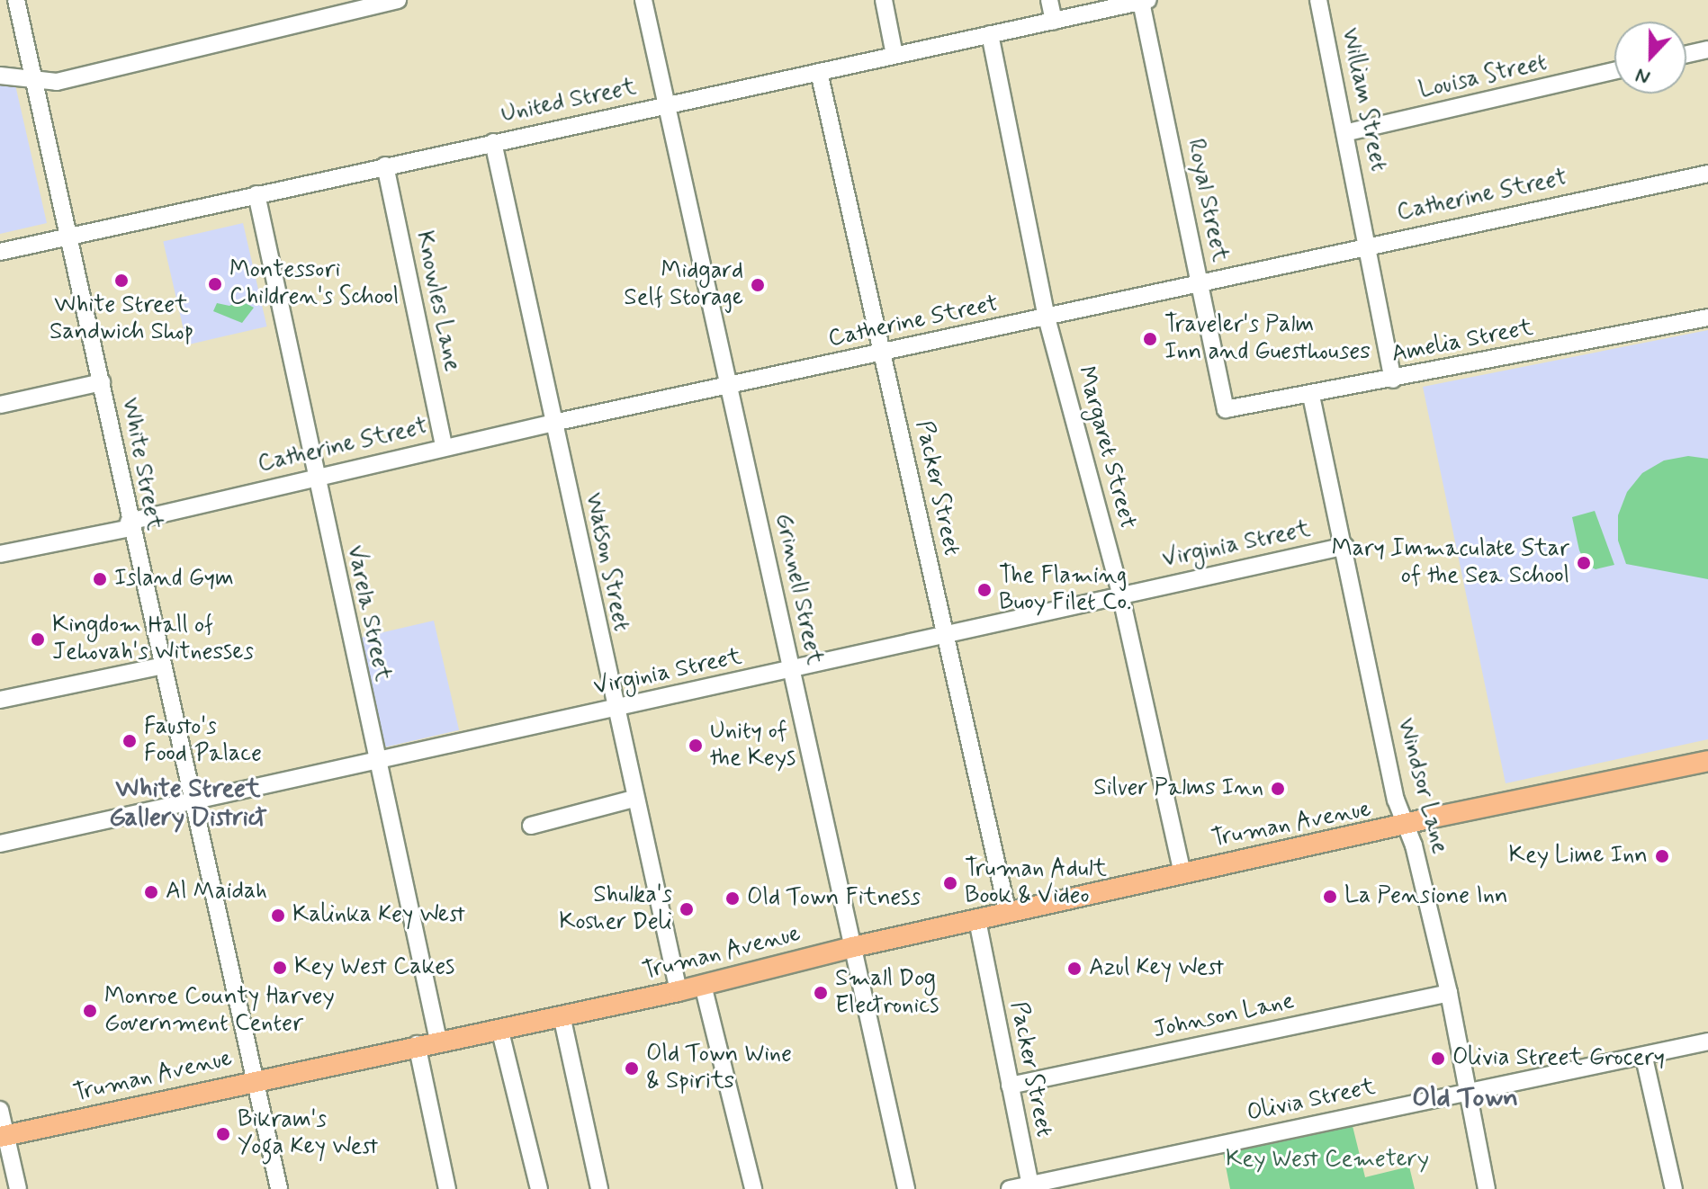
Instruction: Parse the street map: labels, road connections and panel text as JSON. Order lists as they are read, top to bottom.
{
  "streets": {
    "main road": ["Truman Avenue"],
    "street": [
      "Louisa Street",
      "William Street",
      "United Street",
      "Catherine Street",
      "Royal Street",
      "Knowles Lane",
      "Amelia Street",
      "Margaret Street",
      "White Street",
      "Packer Street",
      "Virginia Street",
      "Watson Street",
      "Grinnell Street",
      "Varela Street",
      "Windsor Lane",
      "Johnson Lane",
      "Olivia Street"
    ]
  },
  "crossings": [
    ["Louisa Street", "William Street"],
    ["William Street", "Catherine Street"],
    ["William Street", "Amelia Street"],
    ["United Street", "Royal Street"],
    ["United Street", "Knowles Lane"],
    ["United Street", "Margaret Street"],
    ["United Street", "White Street"],
    ["United Street", "Packer Street"],
    ["United Street", "Watson Street"],
    ["United Street", "Grinnell Street"],
    ["United Street", "Varela Street"],
    ["Catherine Street", "Royal Street"],
    ["Catherine Street", "Knowles Lane"],
    ["Catherine Street", "Margaret Street"],
    ["Catherine Street", "White Street"],
    ["Catherine Street", "Packer Street"],
    ["Catherine Street", "Watson Street"],
    ["Catherine Street", "Grinnell Street"],
    ["Catherine Street", "Varela Street"],
    ["Royal Street", "Amelia Street"],
    ["Amelia Street", "Windsor Lane"],
    ["Margaret Street", "Virginia Street"],
    ["Margaret Street", "Truman Avenue"],
    ["White Street", "Virginia Street"],
    ["White Street", "Truman Avenue"],
    ["Packer Street", "Virginia Street"],
    ["Packer Street", "Truman Avenue"],
    ["Packer Street", "Johnson Lane"],
    ["Packer Street", "Olivia Street"],
    ["Virginia Street", "Watson Street"],
    ["Virginia Street", "Grinnell Street"],
    ["Virginia Street", "Varela Street"],
    ["Virginia Street", "Windsor Lane"],
    ["Watson Street", "Truman Avenue"],
    ["Grinnell Street", "Truman Avenue"],
    ["Varela Street", "Truman Avenue"],
    ["Windsor Lane", "Truman Avenue"],
    ["Windsor Lane", "Johnson Lane"],
    ["Windsor Lane", "Olivia Street"]
  ],
  "districts": ["White Street Gallery District", "Old Town"],
  "parks": ["Key West Cemetery"],
  "places": [
    "White Street Sandwich Shop",
    "Montessori Children's School",
    "Midgard Self Storage",
    "Traveler's Palm Inn and Guesthouses",
    "Mary Immaculate Star of the Sea School",
    "Island Gym",
    "The Flaming Buoy Filet Co.",
    "Kingdom Hall of Jehovah's Witnesses",
    "Fausto's Food Palace",
    "Unity of the Keys",
    "Silver Palms Inn",
    "Key Lime Inn",
    "Truman Adult Book & Video",
    "Al Maidah",
    "La Pensione Inn",
    "Old Town Fitness",
    "Shulka's Kosher Deli",
    "Kalinka Key West",
    "Key West Cakes",
    "Azul Key West",
    "Small Dog Electronics",
    "Monroe County Harvey Government Center",
    "Olivia Street Grocery",
    "Old Town Wine & Spirits",
    "Bikram's Yoga Key West"
  ],
  "north": "bottom"
}
